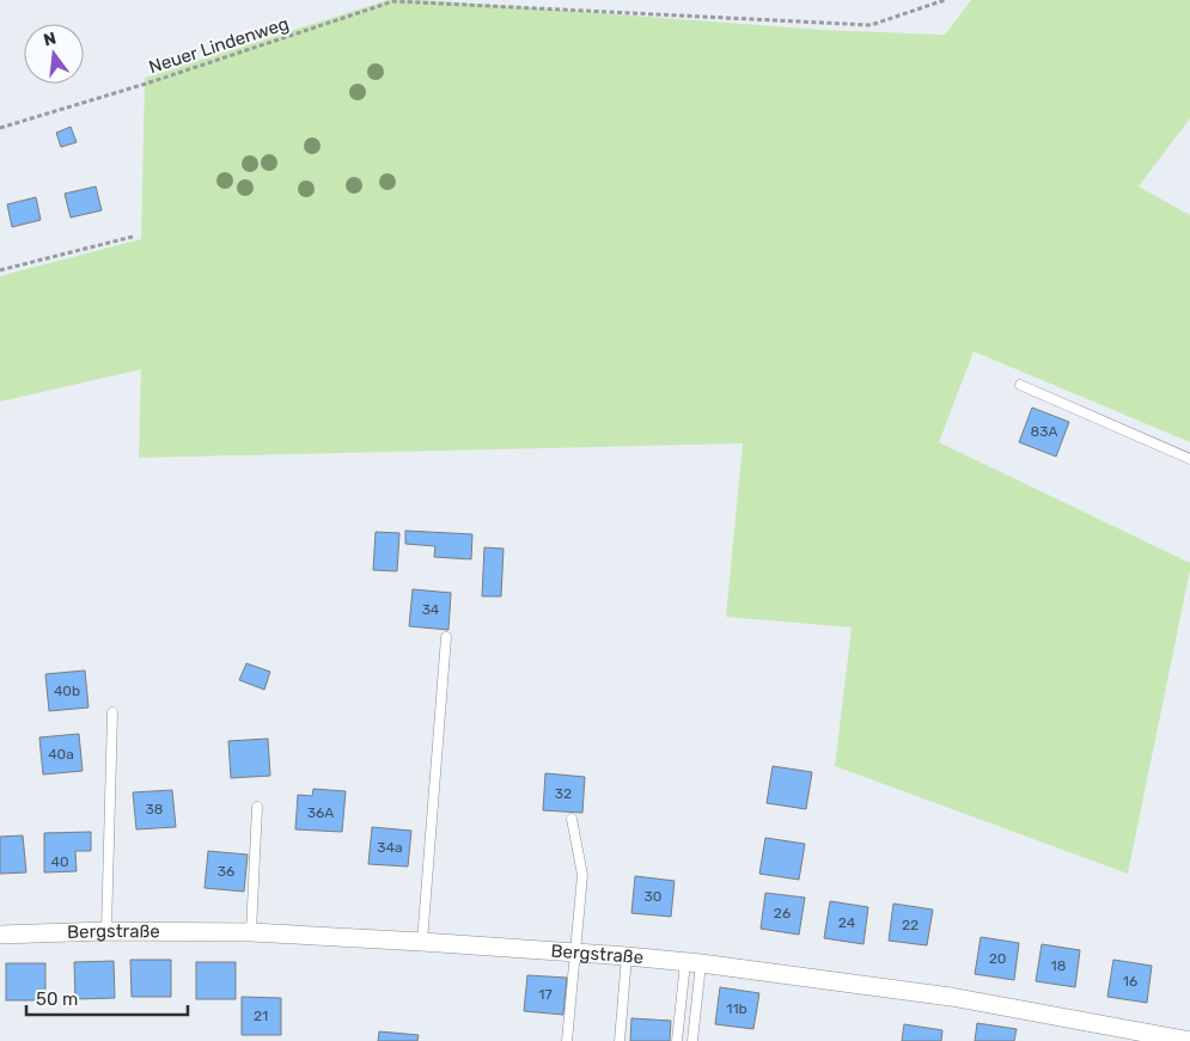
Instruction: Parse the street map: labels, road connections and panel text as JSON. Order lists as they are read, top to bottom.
{
  "streets": {
    "street": ["Bergstraße"],
    "path": ["Neuer Lindenweg"]
  },
  "house_numbers": [
    "83A",
    "34",
    "40b",
    "40a",
    "32",
    "38",
    "36A",
    "34a",
    "40",
    "36",
    "30",
    "26",
    "24",
    "22",
    "20",
    "18",
    "16",
    "17",
    "11b",
    "21"
  ],
  "scale_bar": "50 m",
  "north": "top"
}
